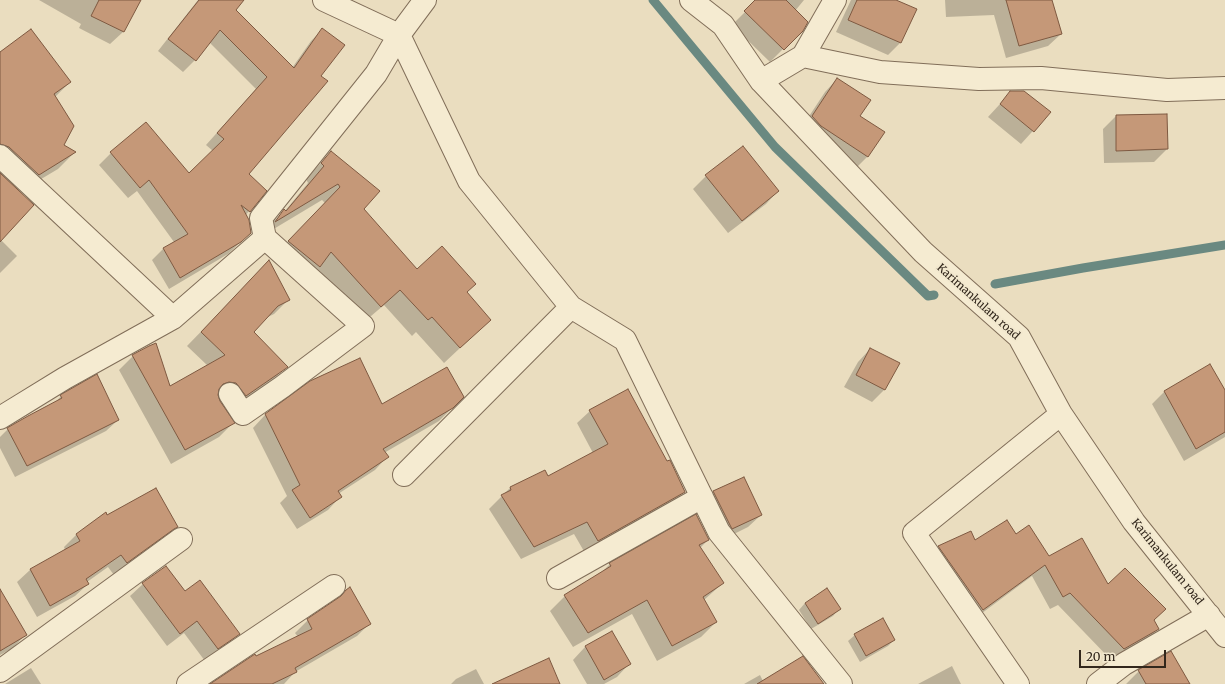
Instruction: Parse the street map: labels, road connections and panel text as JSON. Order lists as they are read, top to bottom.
{
  "streets": {
    "street": ["Karimankulam road"]
  },
  "scale_bar": "20 m"
}
